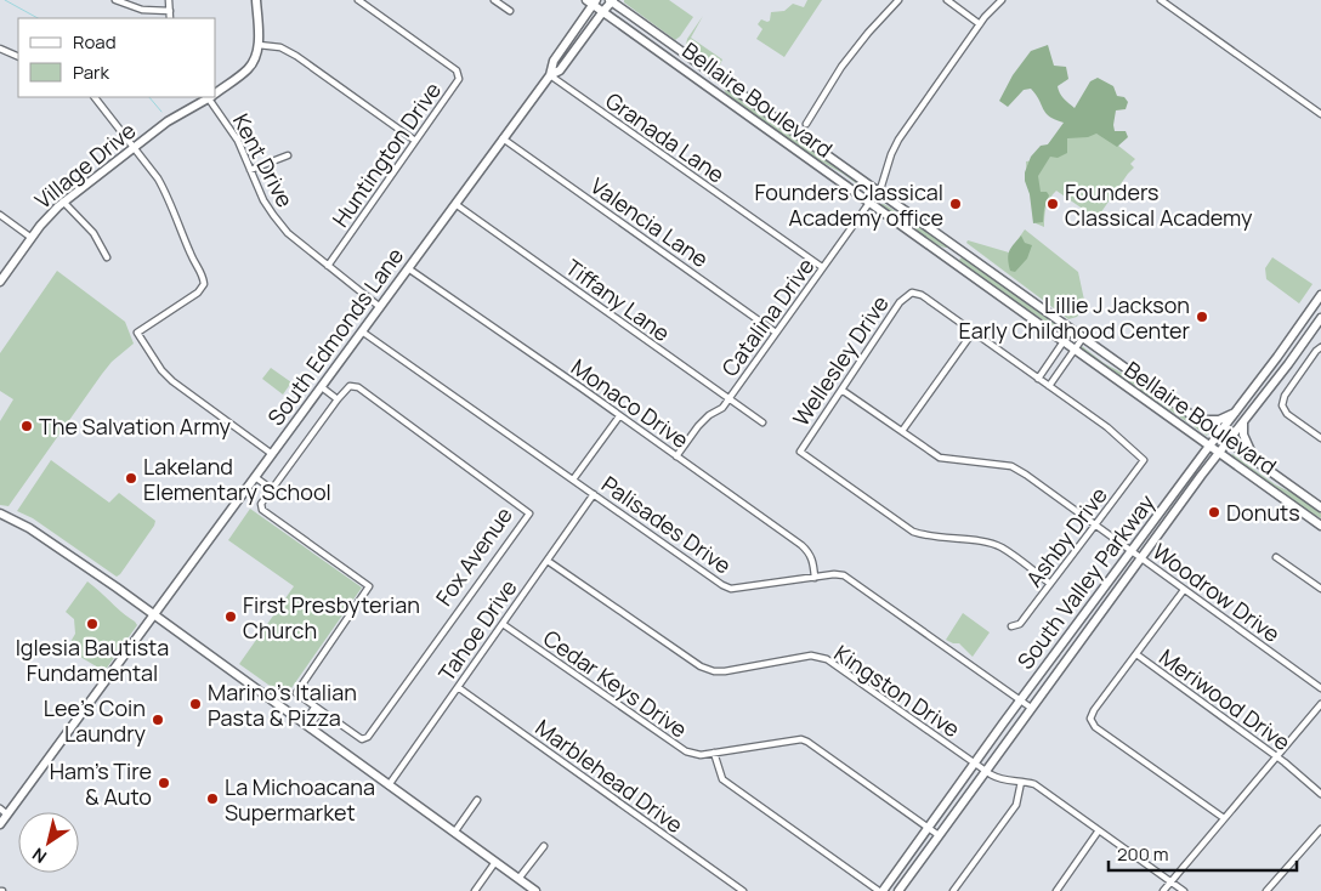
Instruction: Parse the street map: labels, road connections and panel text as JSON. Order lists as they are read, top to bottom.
{
  "streets": {
    "main road": [
      "Bellaire Boulevard",
      "Village Drive",
      "South Edmonds Lane",
      "South Valley Parkway"
    ],
    "street": [
      "Granada Lane",
      "Huntington Drive",
      "Kent Drive",
      "Valencia Lane",
      "Tiffany Lane",
      "Catalina Drive",
      "Wellesley Drive",
      "Monaco Drive",
      "Palisades Drive",
      "Ashby Drive",
      "Fox Avenue",
      "Woodrow Drive",
      "Tahoe Drive",
      "Cedar Keys Drive",
      "Kingston Drive",
      "Meriwood Drive",
      "Marblehead Drive"
    ]
  },
  "crossings": [
    ["Bellaire Boulevard", "Catalina Drive"],
    ["Bellaire Boulevard", "South Edmonds Lane"],
    ["Bellaire Boulevard", "South Valley Parkway"],
    ["Granada Lane", "Catalina Drive"],
    ["Granada Lane", "South Edmonds Lane"],
    ["Huntington Drive", "Kent Drive"],
    ["Kent Drive", "South Edmonds Lane"],
    ["Valencia Lane", "Catalina Drive"],
    ["Valencia Lane", "South Edmonds Lane"],
    ["Tiffany Lane", "Catalina Drive"],
    ["Tiffany Lane", "South Edmonds Lane"],
    ["Catalina Drive", "Monaco Drive"],
    ["South Edmonds Lane", "Monaco Drive"],
    ["South Edmonds Lane", "Palisades Drive"],
    ["Wellesley Drive", "Ashby Drive"],
    ["Wellesley Drive", "Woodrow Drive"],
    ["Monaco Drive", "Palisades Drive"],
    ["Palisades Drive", "South Valley Parkway"],
    ["Palisades Drive", "Tahoe Drive"],
    ["Ashby Drive", "Woodrow Drive"],
    ["South Valley Parkway", "Woodrow Drive"],
    ["South Valley Parkway", "Cedar Keys Drive"],
    ["South Valley Parkway", "Kingston Drive"],
    ["Tahoe Drive", "Cedar Keys Drive"],
    ["Tahoe Drive", "Kingston Drive"],
    ["Tahoe Drive", "Marblehead Drive"]
  ],
  "places": [
    "Founders Classical Academy office",
    "Founders Classical Academy",
    "Lillie J Jackson Early Childhood Center",
    "The Salvation Army",
    "Lakeland Elementary School",
    "Donuts",
    "First Presbyterian Church",
    "Iglesia Bautista Fundamental",
    "Marino's Italian Pasta & Pizza",
    "Lee's Coin Laundry",
    "Ham's Tire & Auto",
    "La Michoacana Supermarket"
  ],
  "legend": ["Road", "Park"],
  "scale_bar": "200 m",
  "north": "bottom left"
}
